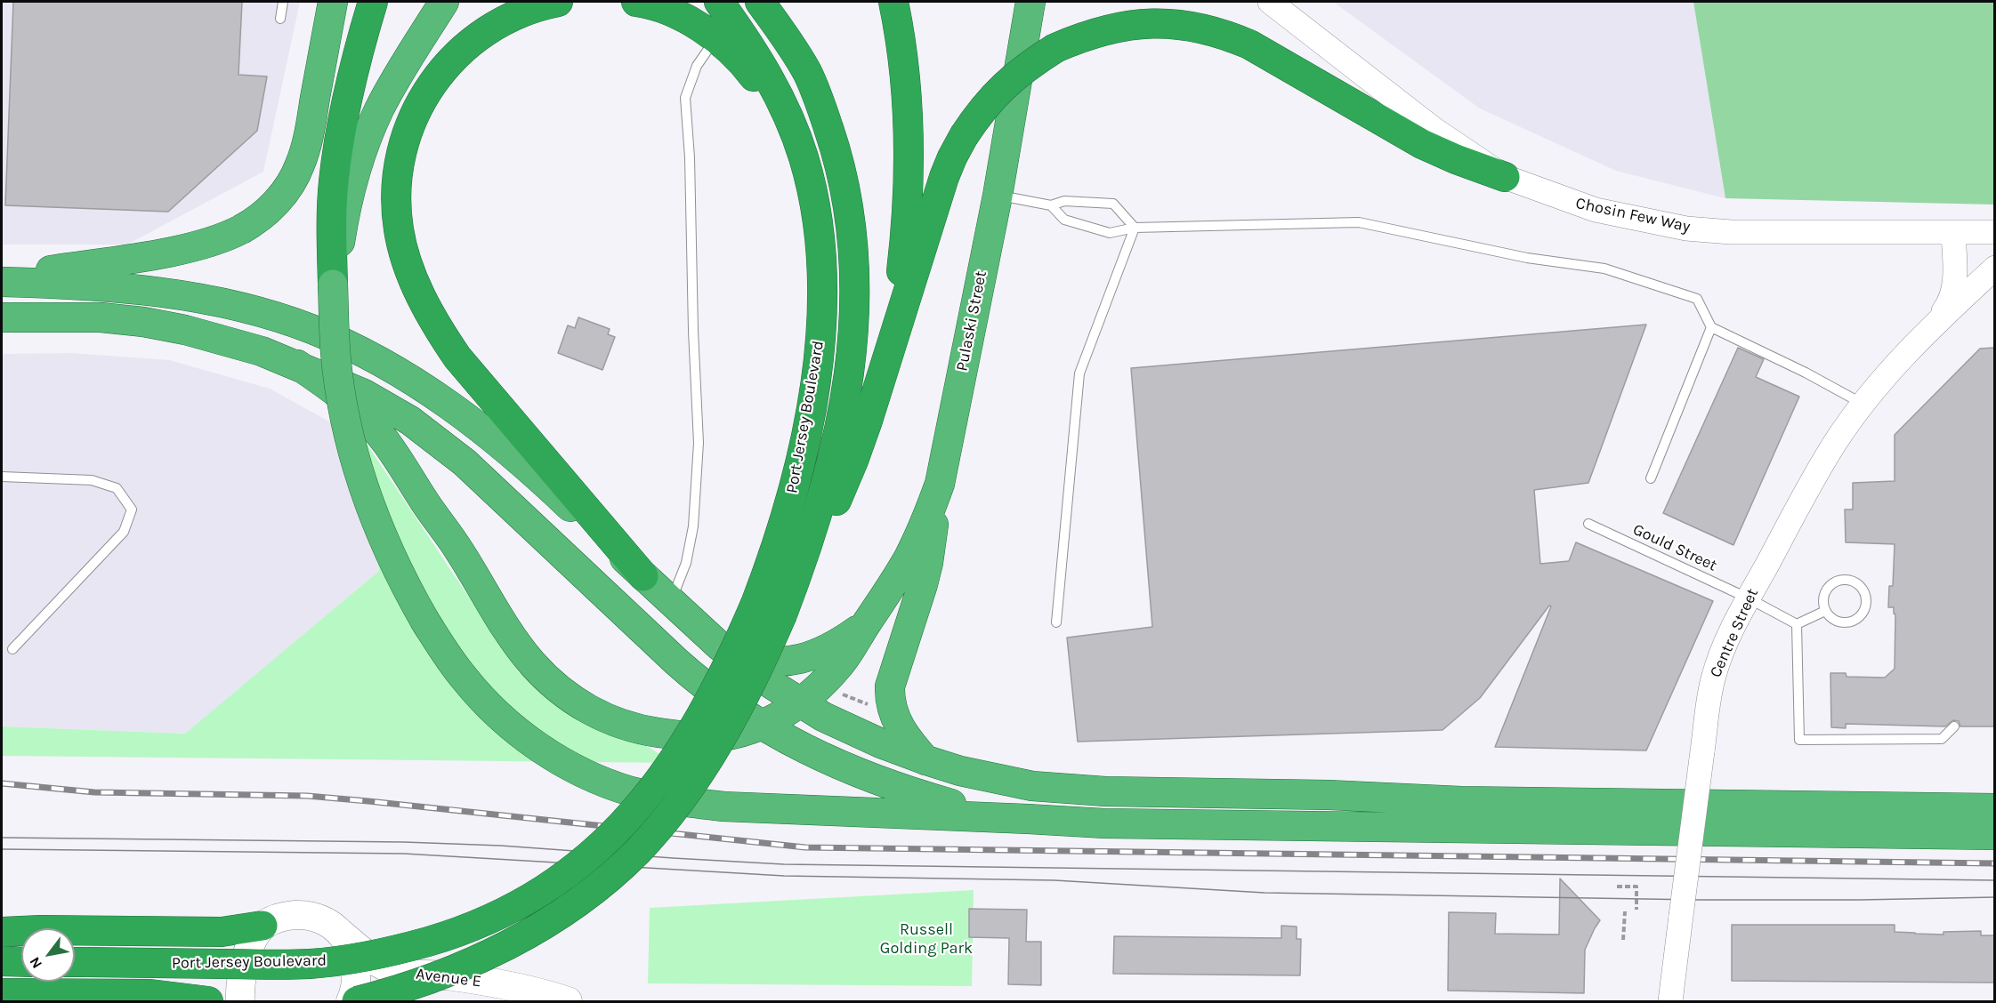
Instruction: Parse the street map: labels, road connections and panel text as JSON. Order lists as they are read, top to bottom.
{
  "streets": {
    "highway": ["Pulaski Street", "Port Jersey Boulevard"],
    "main road": ["Avenue E"],
    "street": ["Chosin Few Way", "Centre Street"],
    "lane": ["Gould Street"]
  },
  "crossings": [
    ["Chosin Few Way", "Centre Street"],
    ["Gould Street", "Centre Street"]
  ],
  "parks": ["Russell Golding Park"],
  "north": "bottom left"
}
